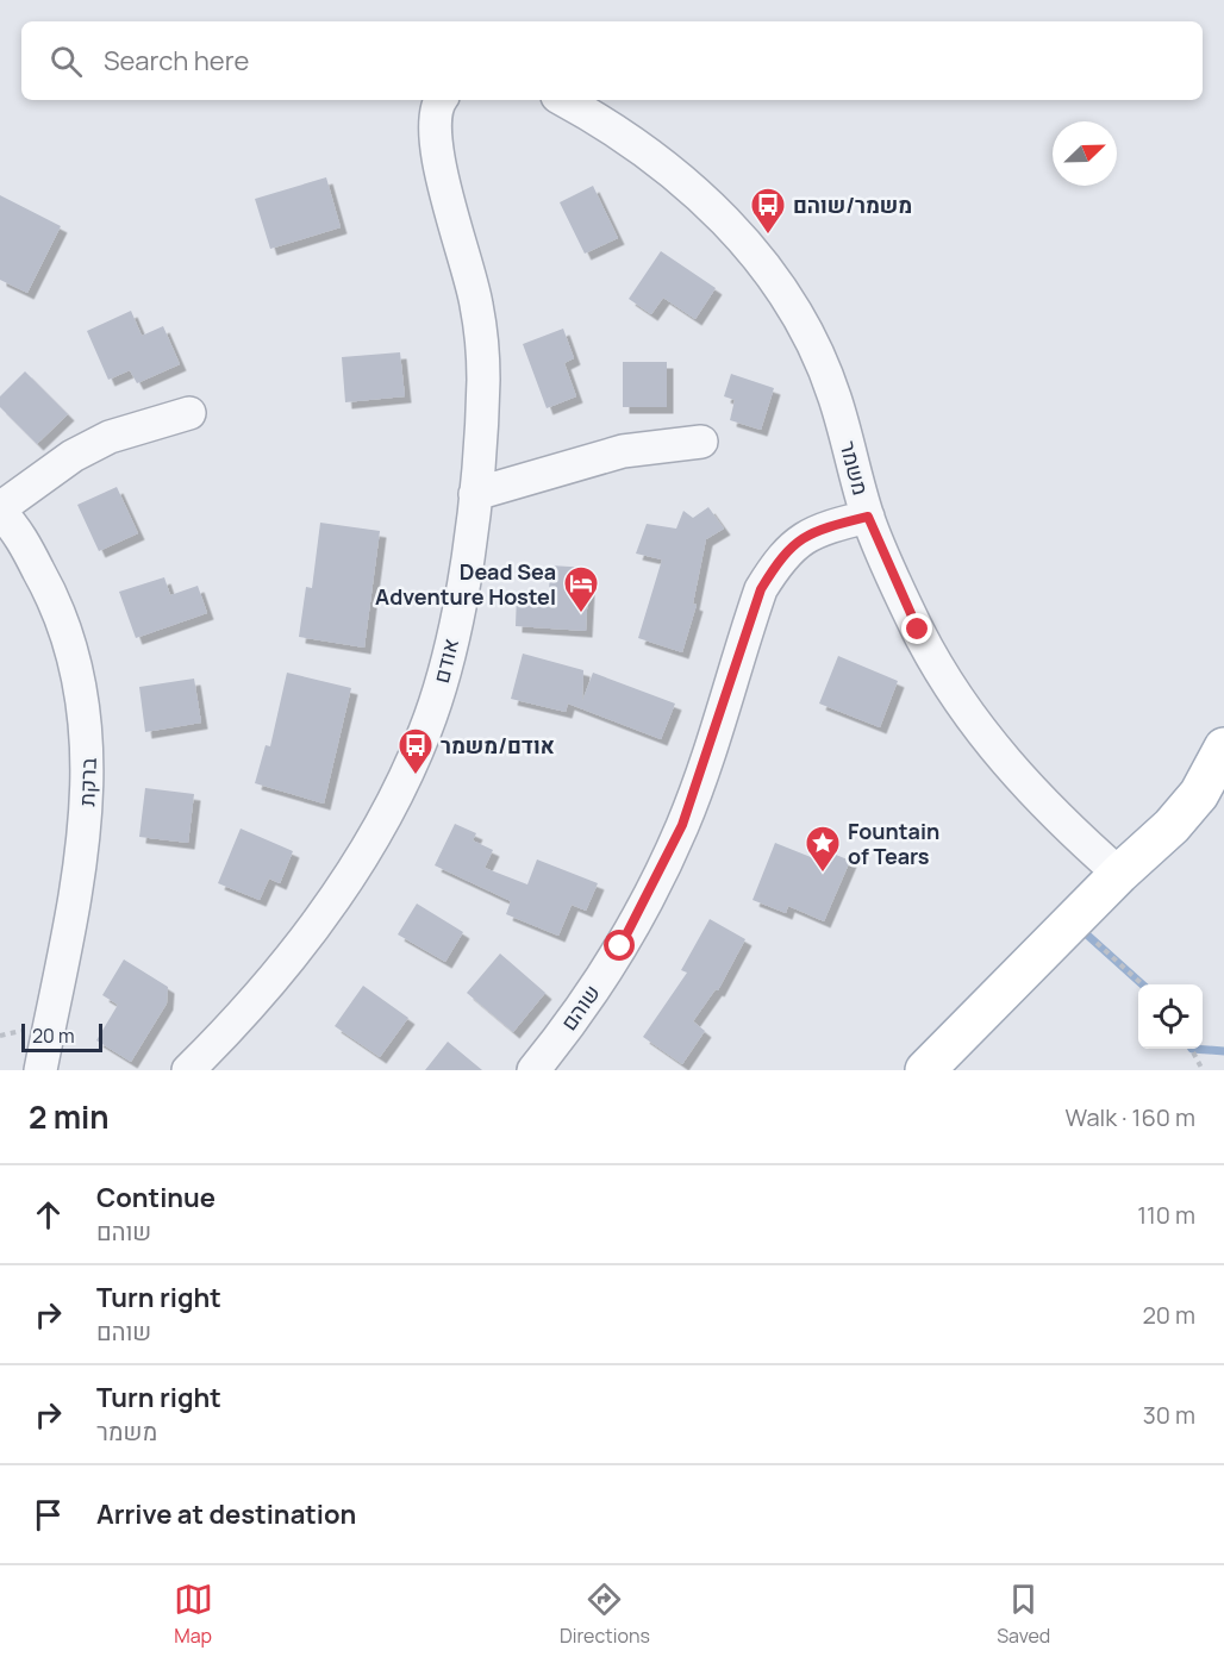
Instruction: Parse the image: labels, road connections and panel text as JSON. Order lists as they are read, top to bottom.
{
  "streets": {
    "street": [
      "משמר",
      "אודם",
      "ברקת",
      "שוהם"
    ]
  },
  "crossings": [
    ["משמר", "שוהם"]
  ],
  "places": {
    "bus stop": ["משמר/שוהם", "אודם/משמר"],
    "hotel": ["Dead Sea Adventure Hostel"],
    "place": ["Fountain of Tears"]
  },
  "scale_bar": "20 m",
  "north": "top right",
  "page": {
    "search": "Search here",
    "scale": "20 m",
    "heading": ["2 min", "Walk · 160 m"],
    "list": [
      ["Continue", "שוהם", "110 m"],
      ["Turn right", "שוהם", "20 m"],
      ["Turn right", "משמר", "30 m"],
      "Arrive at destination"
    ],
    "nav": ["Map", "Directions", "Saved"]
  }
}
